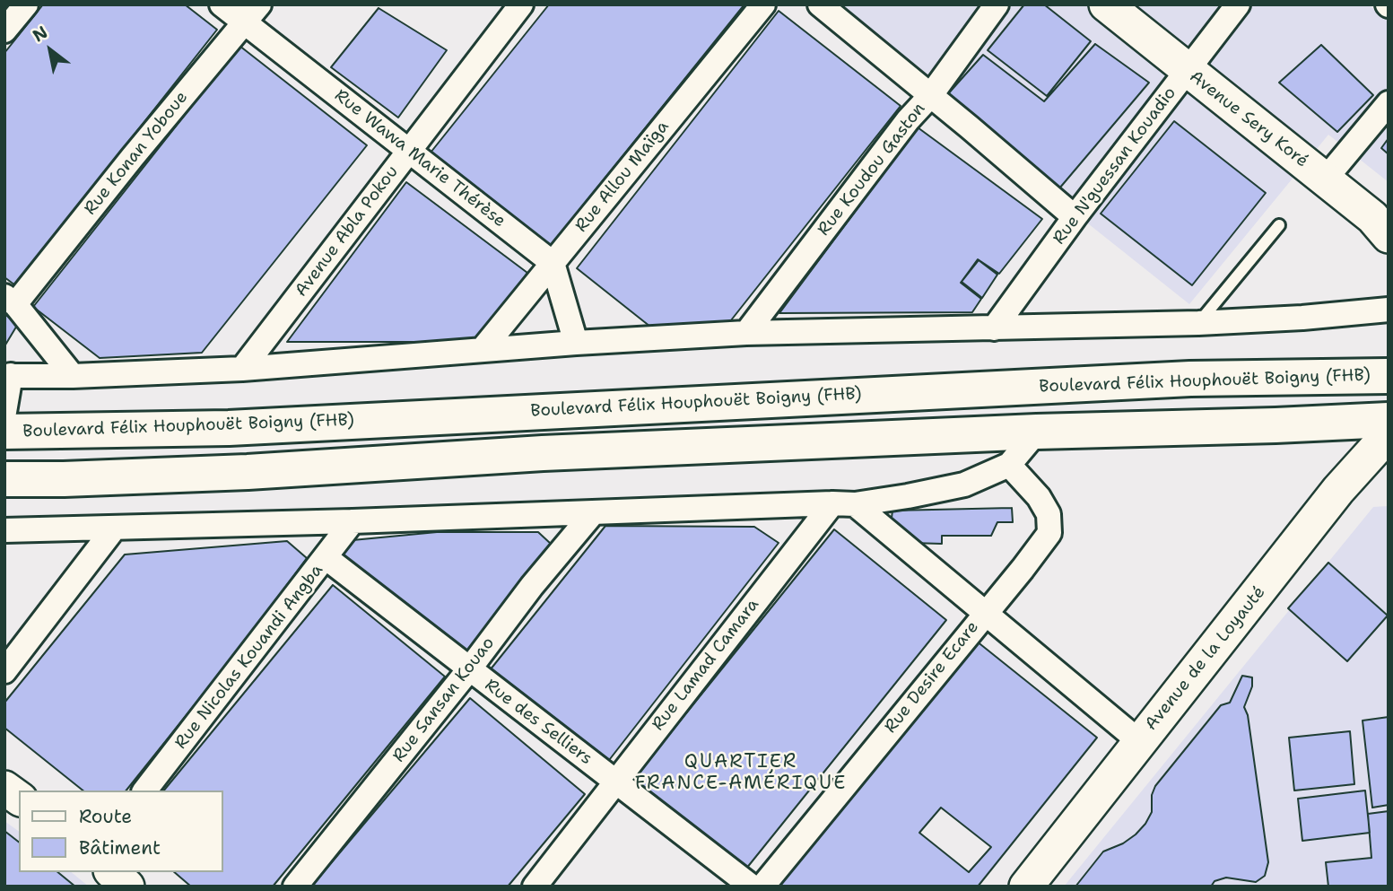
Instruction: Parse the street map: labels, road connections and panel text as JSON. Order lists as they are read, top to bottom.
{
  "streets": {
    "main road": ["Boulevard Félix Houphouët Boigny (FHB)"],
    "street": [
      "Avenue Sery Koré",
      "Rue Konan Yoboue",
      "Rue Wawa Marie Thérèse",
      "Rue N'guessan Kouadio",
      "Rue Koudou Gaston",
      "Rue Allou Maïga",
      "Avenue Abla Pokou",
      "Rue Nicolas Kouandi Angba",
      "Avenue de la Loyauté",
      "Rue Lamad Camara",
      "Rue Desire Ecare",
      "Rue Sansan Kouao",
      "Rue des Selliers"
    ]
  },
  "crossings": [
    ["Avenue Sery Koré", "Rue N'guessan Kouadio"],
    ["Rue Konan Yoboue", "Rue Wawa Marie Thérèse"],
    ["Rue Wawa Marie Thérèse", "Rue Allou Maïga"],
    ["Rue Wawa Marie Thérèse", "Avenue Abla Pokou"],
    ["Rue Nicolas Kouandi Angba", "Rue des Selliers"],
    ["Rue Lamad Camara", "Rue des Selliers"],
    ["Rue Sansan Kouao", "Rue des Selliers"]
  ],
  "districts": ["QUARTIER FRANCE-AMÉRIQUE"],
  "legend": ["Route", "Bâtiment"],
  "north": "top left"
}
